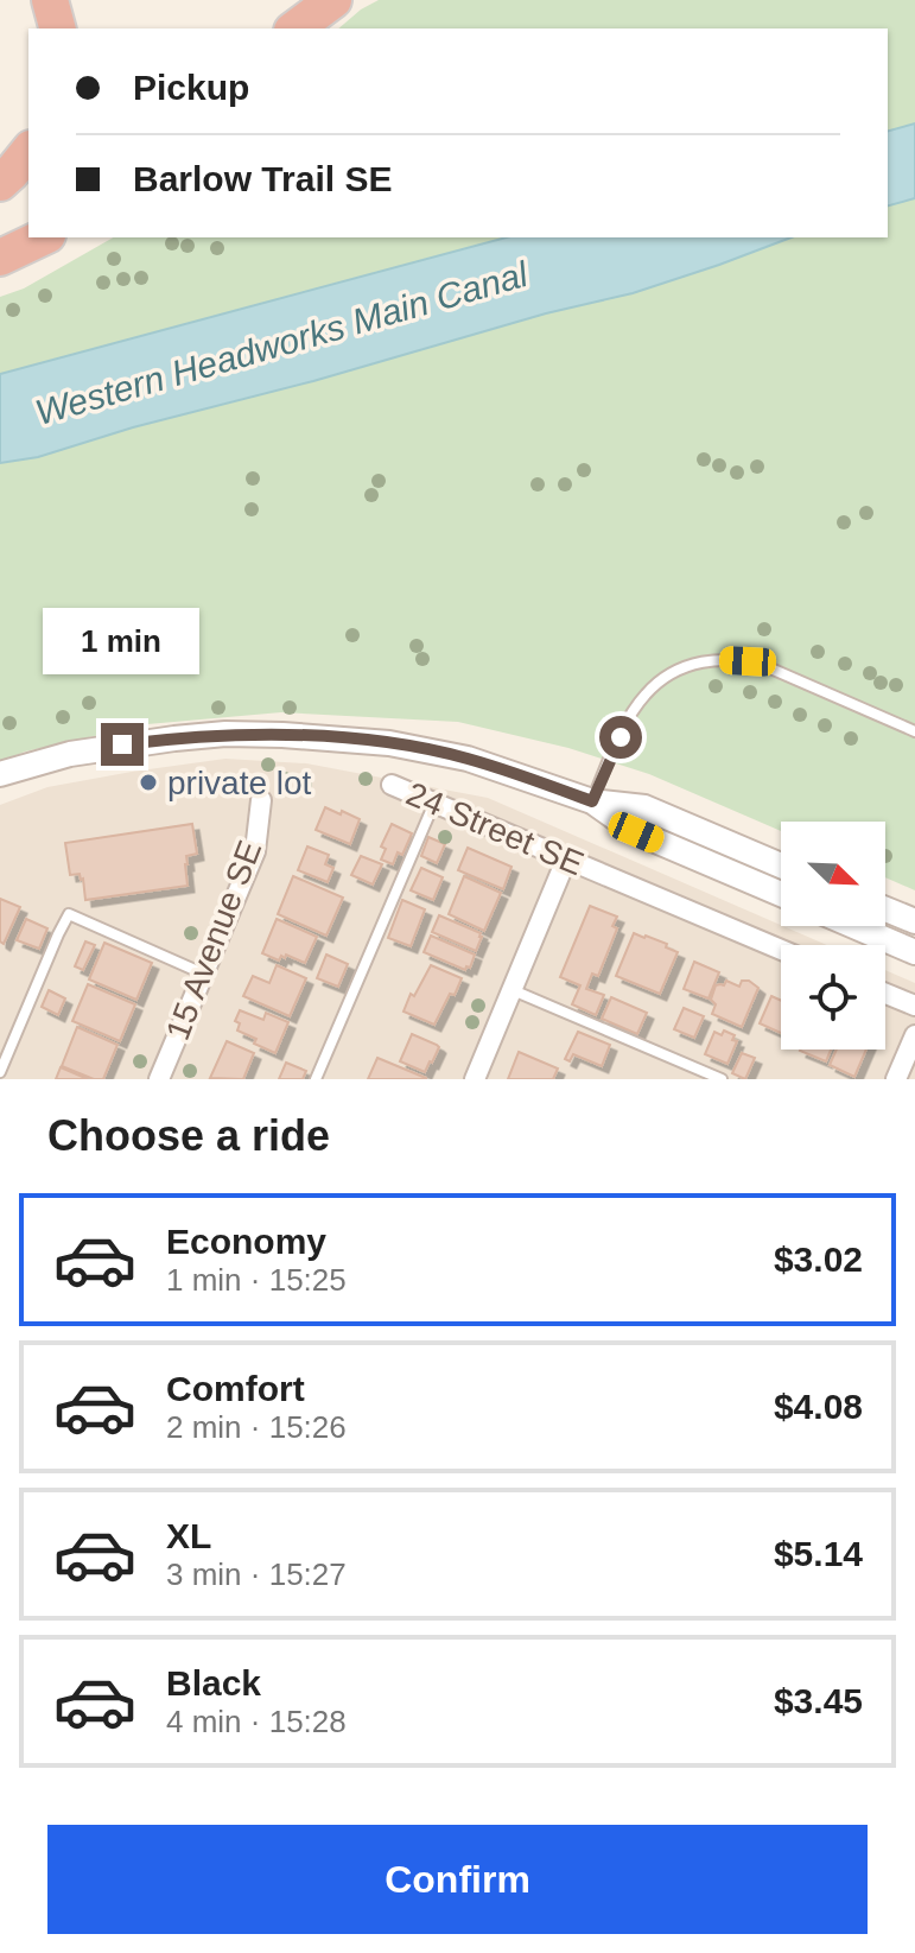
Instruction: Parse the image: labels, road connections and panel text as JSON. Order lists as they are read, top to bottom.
{
  "streets": {
    "street": ["24 Street SE", "15 Avenue SE"]
  },
  "water": ["Western Headworks Main Canal"],
  "places": ["private lot"],
  "north": "bottom right",
  "page": {
    "banner": ["Pickup", "Barlow Trail SE"],
    "bubble": "1 min",
    "heading": "Choose a ride",
    "list": [
      {
        "name": "Economy",
        "note": "1 min · 15:25",
        "value": "$3.02"
      },
      {
        "name": "Comfort",
        "note": "2 min · 15:26",
        "value": "$4.08"
      },
      {
        "name": "XL",
        "note": "3 min · 15:27",
        "value": "$5.14"
      },
      {
        "name": "Black",
        "note": "4 min · 15:28",
        "value": "$3.45"
      }
    ],
    "buttons": "Confirm"
  }
}
